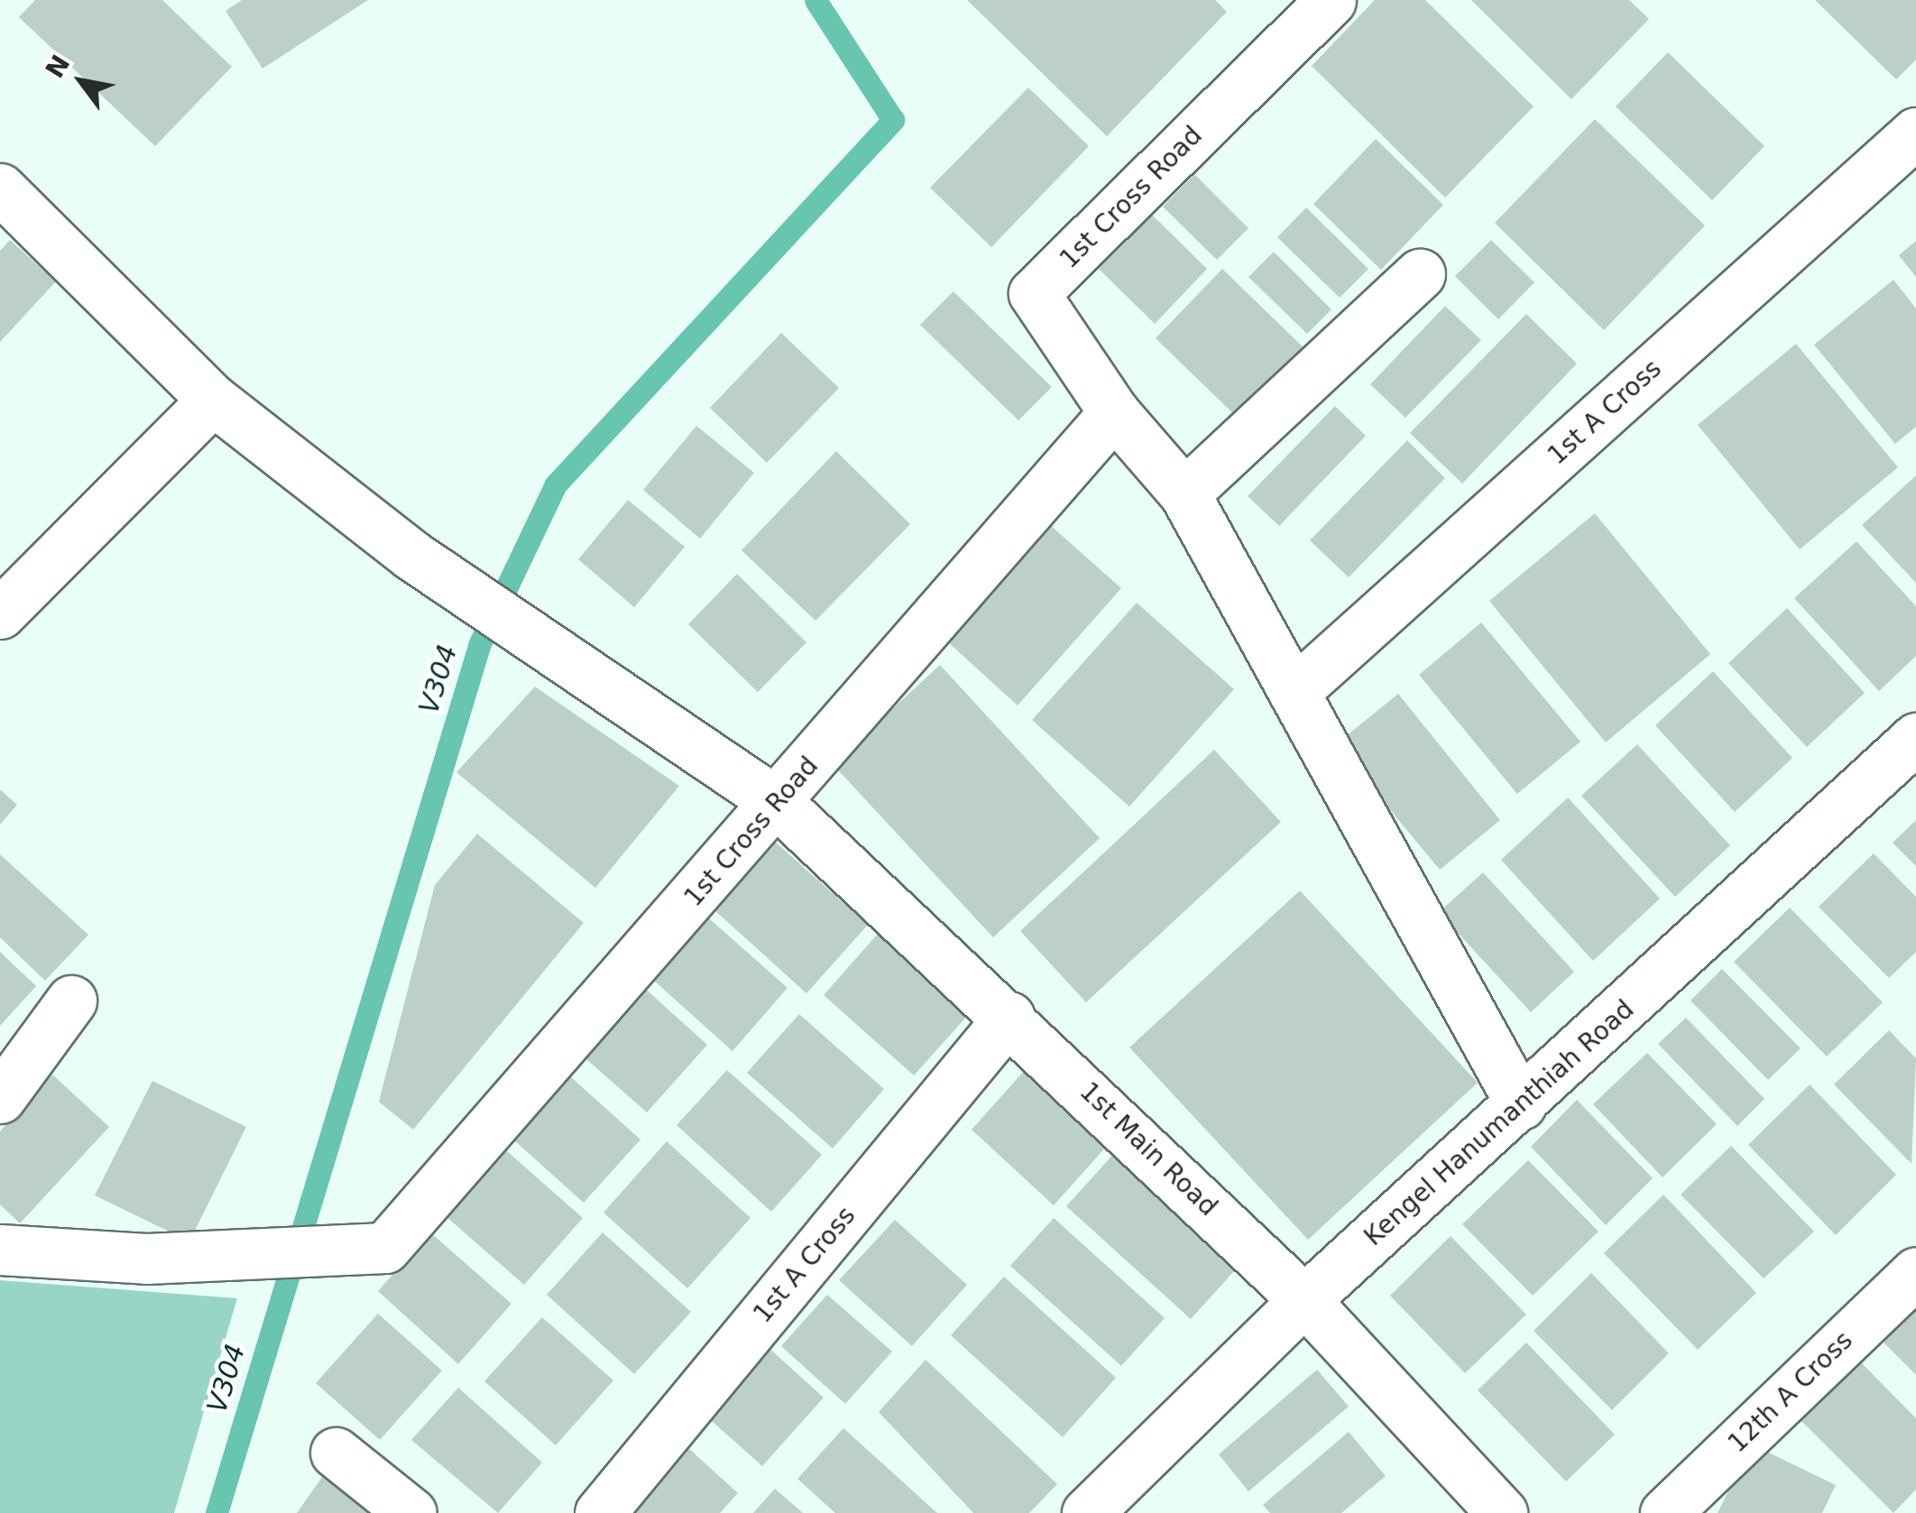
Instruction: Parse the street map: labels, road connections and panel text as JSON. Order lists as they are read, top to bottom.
{
  "streets": {
    "street": [
      "1st Cross Road",
      "1st A Cross",
      "Kengel Hanumanthiah Road",
      "1st Main Road",
      "12th A Cross"
    ]
  },
  "crossings": [
    ["1st Cross Road", "1st A Cross"],
    ["1st Cross Road", "Kengel Hanumanthiah Road"],
    ["1st Cross Road", "1st Main Road"],
    ["1st A Cross", "1st Main Road"],
    ["Kengel Hanumanthiah Road", "1st Main Road"]
  ],
  "water": ["V304"],
  "north": "top left"
}
